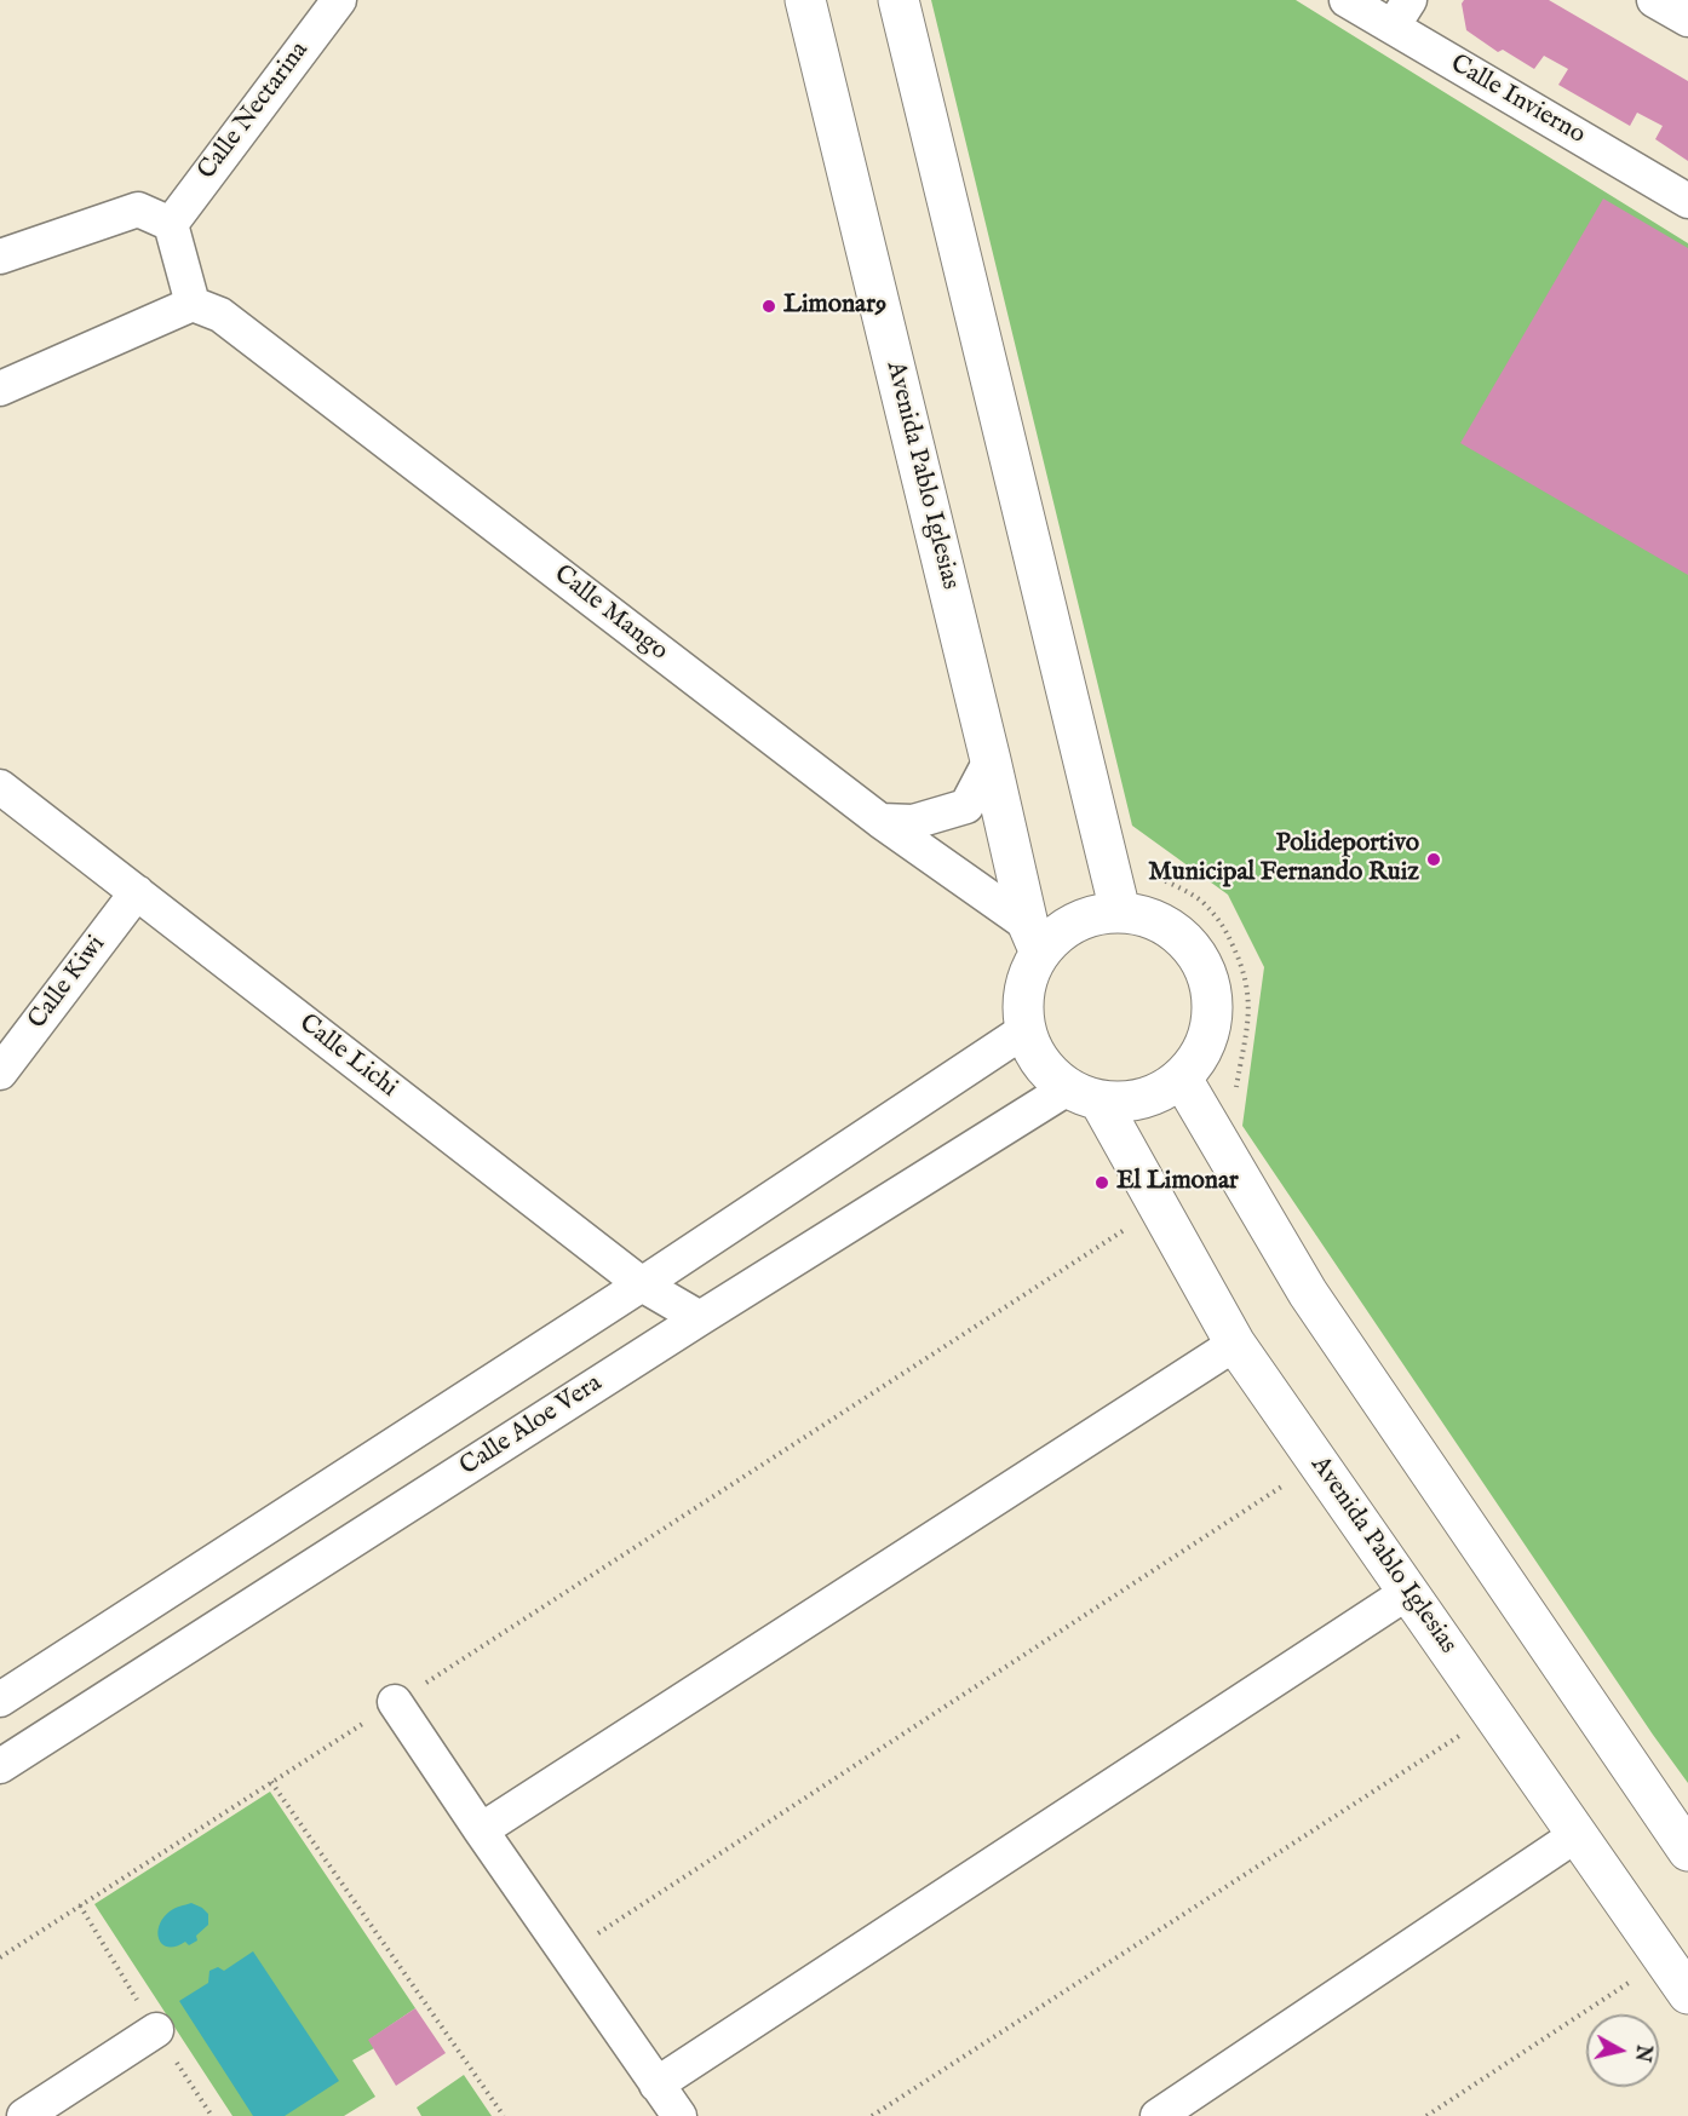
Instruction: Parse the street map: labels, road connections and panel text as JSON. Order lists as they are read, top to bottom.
{
  "streets": {
    "street": [
      "Calle Invierno",
      "Calle Nectarina",
      "Avenida Pablo Iglesias",
      "Calle Mango",
      "Calle Kiwi",
      "Calle Lichi",
      "Calle Aloe Vera"
    ]
  },
  "crossings": [
    ["Avenida Pablo Iglesias", "Calle Mango"],
    ["Avenida Pablo Iglesias", "Calle Aloe Vera"],
    ["Calle Mango", "Calle Aloe Vera"],
    ["Calle Kiwi", "Calle Lichi"],
    ["Calle Lichi", "Calle Aloe Vera"]
  ],
  "places": ["Limonar9", "Polideportivo Municipal Fernando Ruiz", "El Limonar"],
  "north": "right"
}
